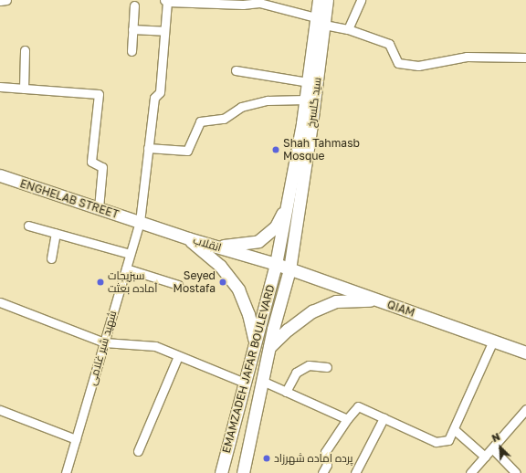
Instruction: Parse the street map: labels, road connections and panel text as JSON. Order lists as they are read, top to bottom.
{
  "streets": {
    "main road": [
      "سید گلسرخ",
      "ENGHELAB STREET",
      "انقلاب",
      "QIAM",
      "EMAMZADEH JAFAR BOULEVARD"
    ],
    "street": ["شهید شیر غلامی"]
  },
  "crossings": [
    ["سید گلسرخ", "انقلاب"],
    ["سید گلسرخ", "QIAM"],
    ["سید گلسرخ", "EMAMZADEH JAFAR BOULEVARD"],
    ["ENGHELAB STREET", "انقلاب"],
    ["ENGHELAB STREET", "شهید شیر غلامی"],
    ["انقلاب", "QIAM"],
    ["انقلاب", "شهید شیر غلامی"],
    ["انقلاب", "EMAMZADEH JAFAR BOULEVARD"],
    ["QIAM", "EMAMZADEH JAFAR BOULEVARD"]
  ],
  "places": [
    "Shah Tahmasb Mosque",
    "سبزیجات آماده بعثت",
    "Seyed Mostafa",
    "پرده اماده شهرزاد"
  ],
  "north": "top left"
}
